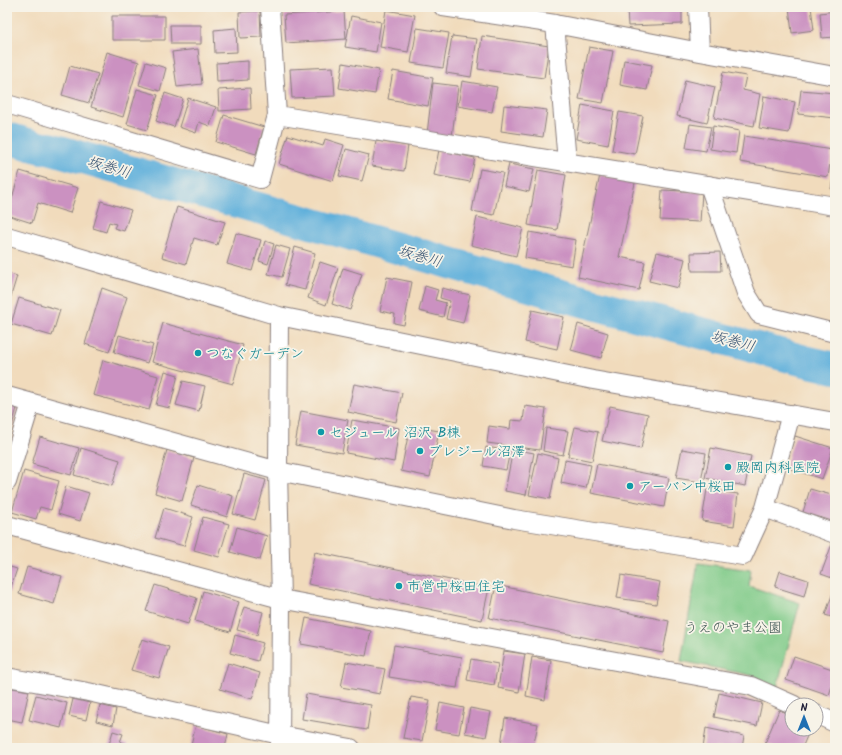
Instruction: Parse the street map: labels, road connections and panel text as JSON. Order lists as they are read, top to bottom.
{
  "water": ["坂巻川"],
  "parks": ["うえのやま公園"],
  "places": [
    "つなぐガーデン",
    "セジュール 沼沢 B棟",
    "プレジール沼澤",
    "殿岡内科医院",
    "アーバン中桜田",
    "市営中桜田住宅"
  ],
  "north": "top"
}
